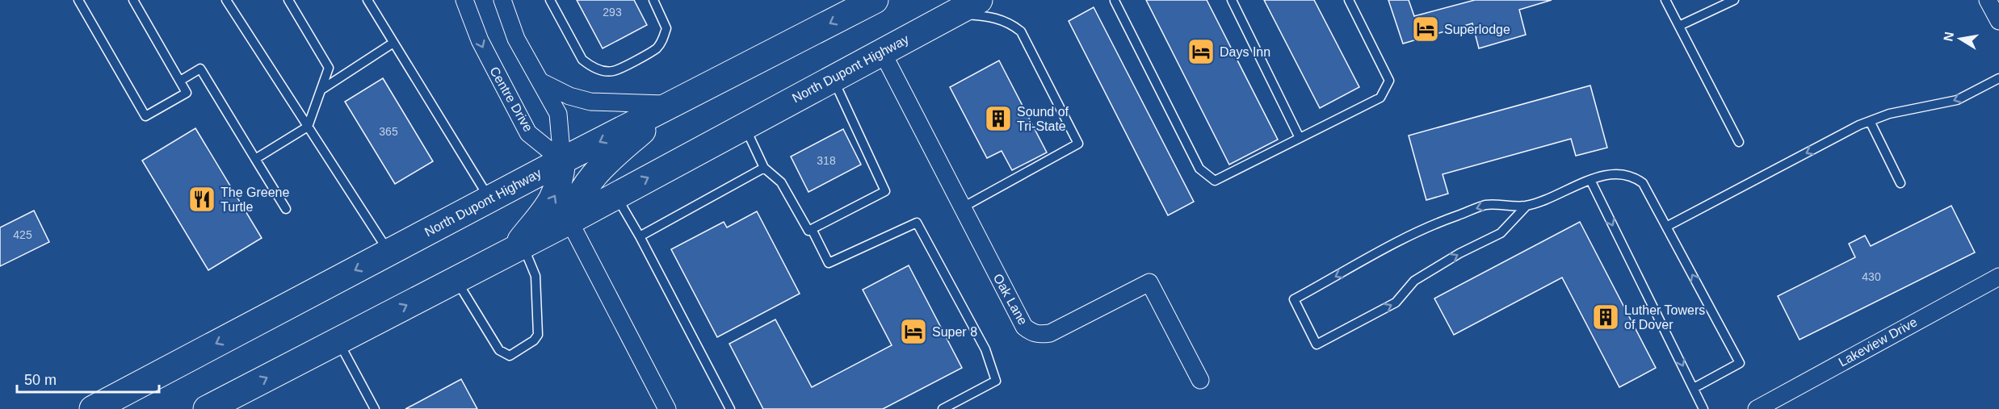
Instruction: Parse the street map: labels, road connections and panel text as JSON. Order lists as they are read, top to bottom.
{
  "streets": {
    "highway": ["North Dupont Highway"],
    "street": ["Centre Drive", "Oak Lane", "Lakeview Drive"]
  },
  "crossings": [
    ["North Dupont Highway", "Centre Drive"],
    ["North Dupont Highway", "Oak Lane"]
  ],
  "places": {
    "hotel": ["Superlodge", "Days Inn", "Super 8"],
    "building": ["Sound of Tri-State", "Luther Towers of Dover"],
    "restaurant": ["The Greene Turtle"]
  },
  "house_numbers": [
    "293",
    "365",
    "318",
    "425",
    "430"
  ],
  "scale_bar": "50 m",
  "north": "left"
}
